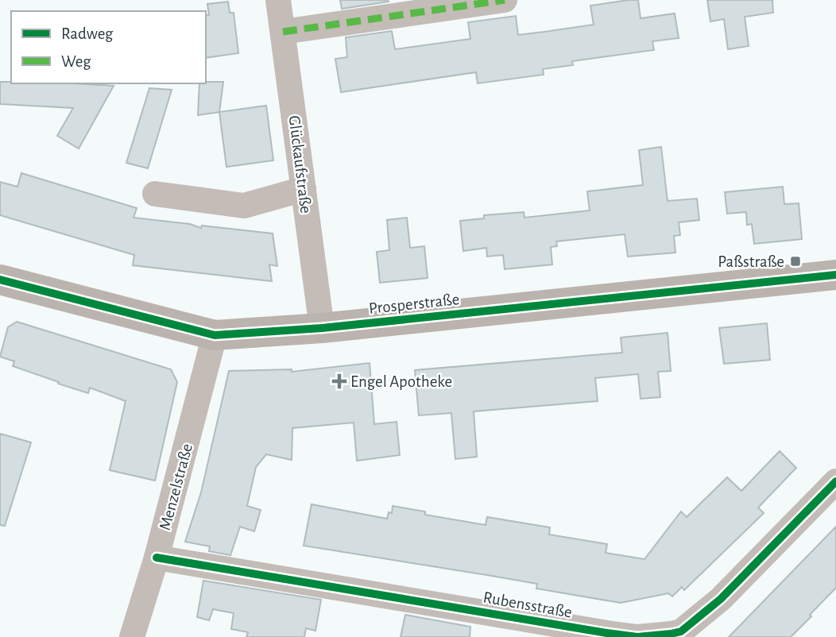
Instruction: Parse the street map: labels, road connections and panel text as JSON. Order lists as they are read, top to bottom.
{
  "streets": {
    "main road": ["Prosperstraße"],
    "street": ["Glückaufstraße", "Menzelstraße", "Rubensstraße"]
  },
  "crossings": [
    ["Glückaufstraße", "Prosperstraße"],
    ["Prosperstraße", "Menzelstraße"],
    ["Menzelstraße", "Rubensstraße"]
  ],
  "places": {
    "transit": ["Paßstraße"],
    "health": ["Engel Apotheke"]
  },
  "legend": ["Radweg", "Weg"]
}
